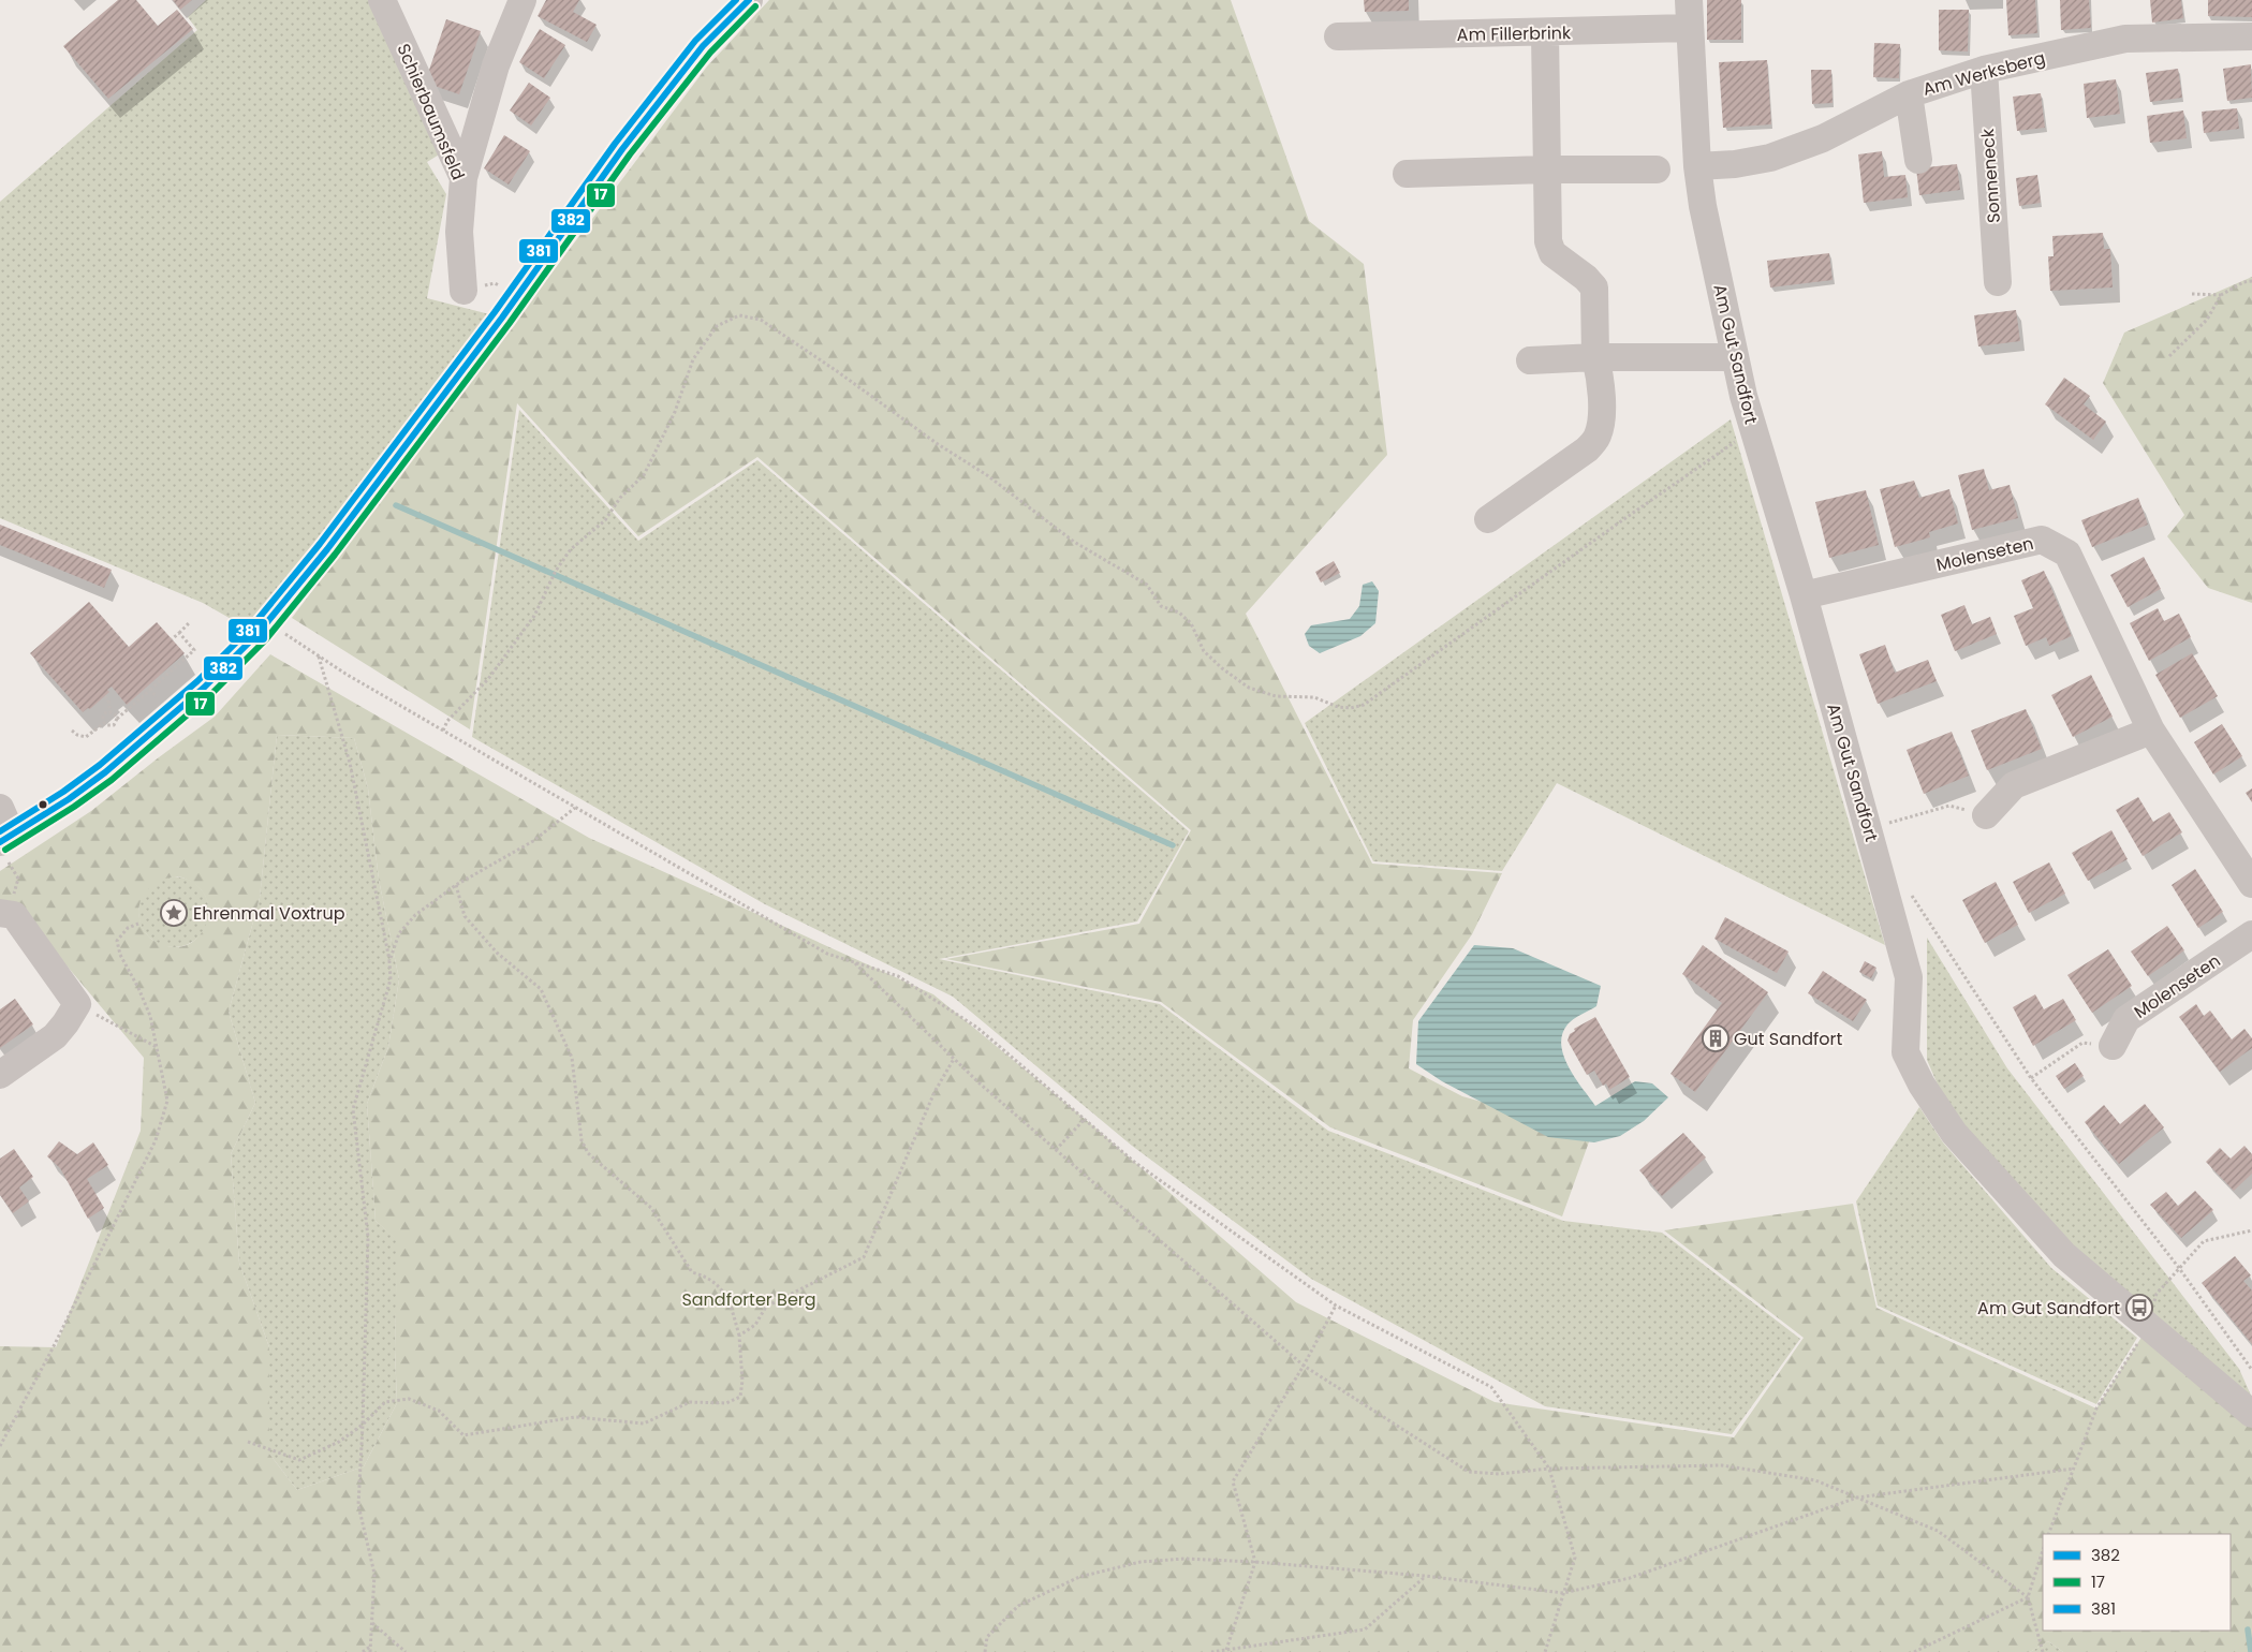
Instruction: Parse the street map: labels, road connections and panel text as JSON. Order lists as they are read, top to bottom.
{
  "streets": {
    "street": [
      "Am Fillerbrink",
      "Am Werksberg",
      "Schierbaumsfeld",
      "Sonneneck",
      "Am Gut Sandfort",
      "Molenseten"
    ]
  },
  "crossings": [
    ["Am Fillerbrink", "Am Gut Sandfort"],
    ["Am Werksberg", "Sonneneck"],
    ["Am Werksberg", "Am Gut Sandfort"],
    ["Am Gut Sandfort", "Molenseten"]
  ],
  "parks": ["Sandforter Berg"],
  "places": {
    "place": ["Ehrenmal Voxtrup"],
    "building": ["Gut Sandfort"],
    "bus stop": ["Am Gut Sandfort"]
  },
  "lines": ["transit line 382", "transit line 381", "transit line 17"],
  "legend": ["382", "17", "381"]
}
